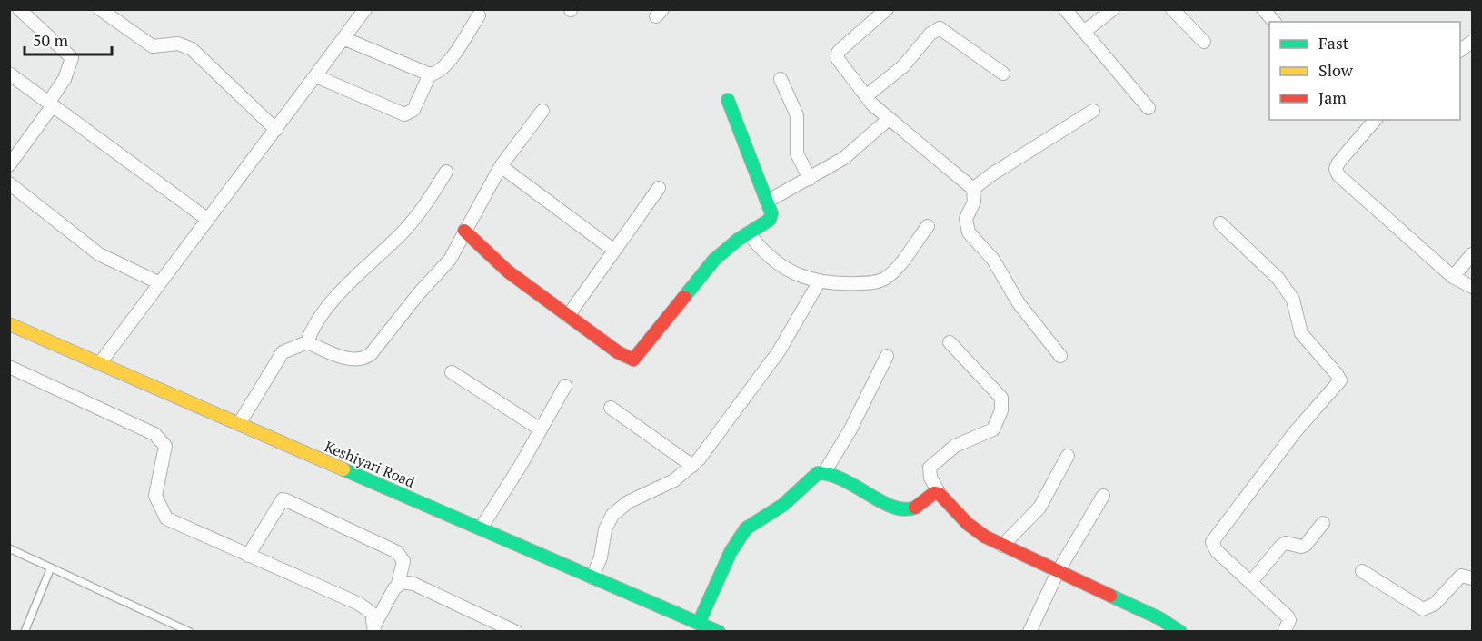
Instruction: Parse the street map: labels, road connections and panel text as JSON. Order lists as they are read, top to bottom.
{
  "streets": {
    "street": ["Keshiyari Road"]
  },
  "legend": ["Fast", "Slow", "Jam"],
  "scale_bar": "50 m"
}
